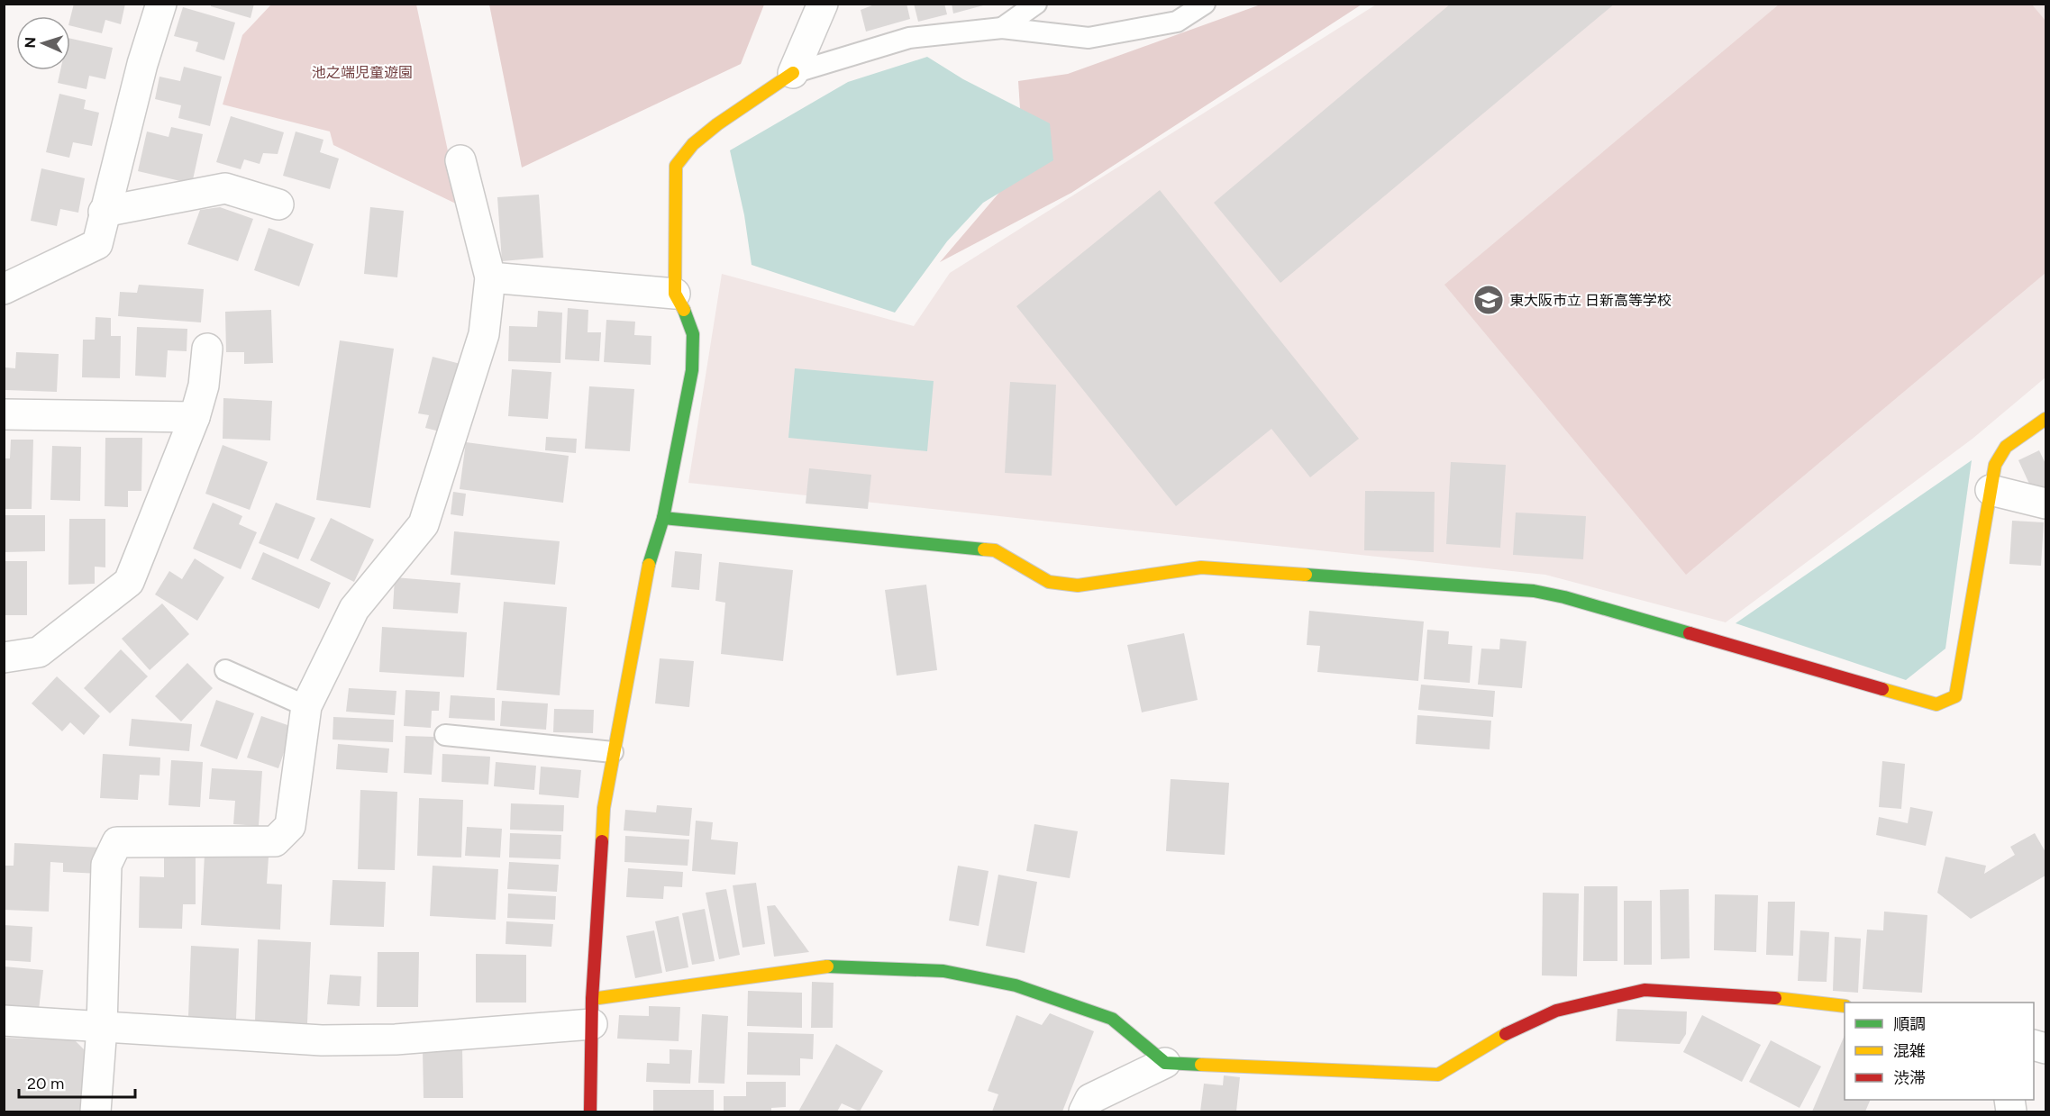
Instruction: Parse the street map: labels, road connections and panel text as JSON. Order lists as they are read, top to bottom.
{
  "parks": ["池之端児童遊園"],
  "places": {
    "school or university": ["東大阪市立 日新高等学校"]
  },
  "legend": ["順調", "混雑", "渋滞"],
  "scale_bar": "20 m",
  "north": "left"
}
